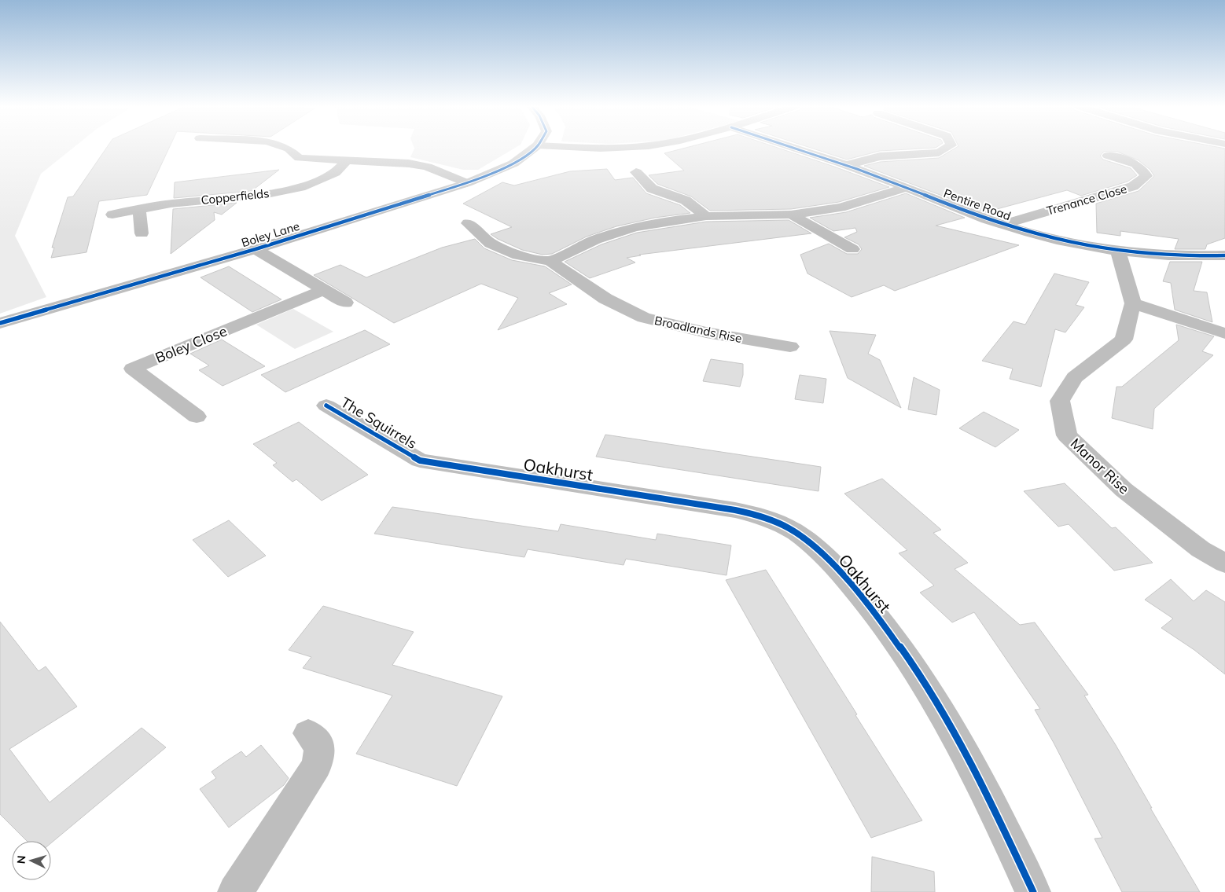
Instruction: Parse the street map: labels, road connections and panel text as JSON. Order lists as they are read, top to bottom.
{
  "streets": {
    "street": [
      "Copperfields",
      "Trenance Close",
      "Pentire Road",
      "Boley Lane",
      "Broadlands Rise",
      "Boley Close",
      "The Squirrels",
      "Manor Rise",
      "Oakhurst"
    ]
  },
  "crossings": [
    ["Trenance Close", "Pentire Road"],
    ["The Squirrels", "Oakhurst"]
  ],
  "north": "left"
}
